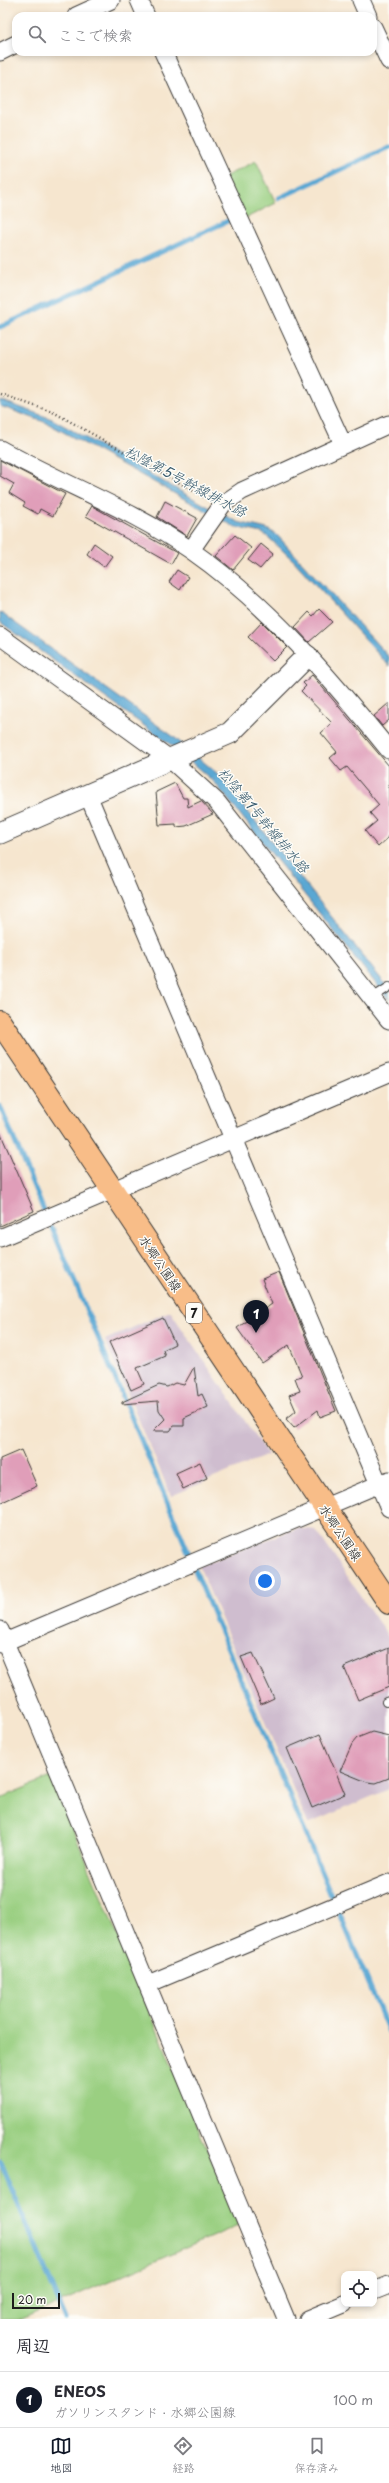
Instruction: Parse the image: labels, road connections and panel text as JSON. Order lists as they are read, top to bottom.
{
  "streets": {
    "main road": ["水郷公園線", "7"]
  },
  "water": ["松陰第5号幹線排水路", "松陰第1号幹線排水路"],
  "scale_bar": "20 m",
  "page": {
    "search": "ここで検索",
    "pins": "1",
    "scale": "20 m",
    "heading": "周辺",
    "list": [
      {
        "mark": "1",
        "name": "ENEOS",
        "note": "ガソリンスタンド · 水郷公園線",
        "value": "100 m"
      }
    ],
    "nav": ["地図", "経路", "保存済み"]
  }
}
